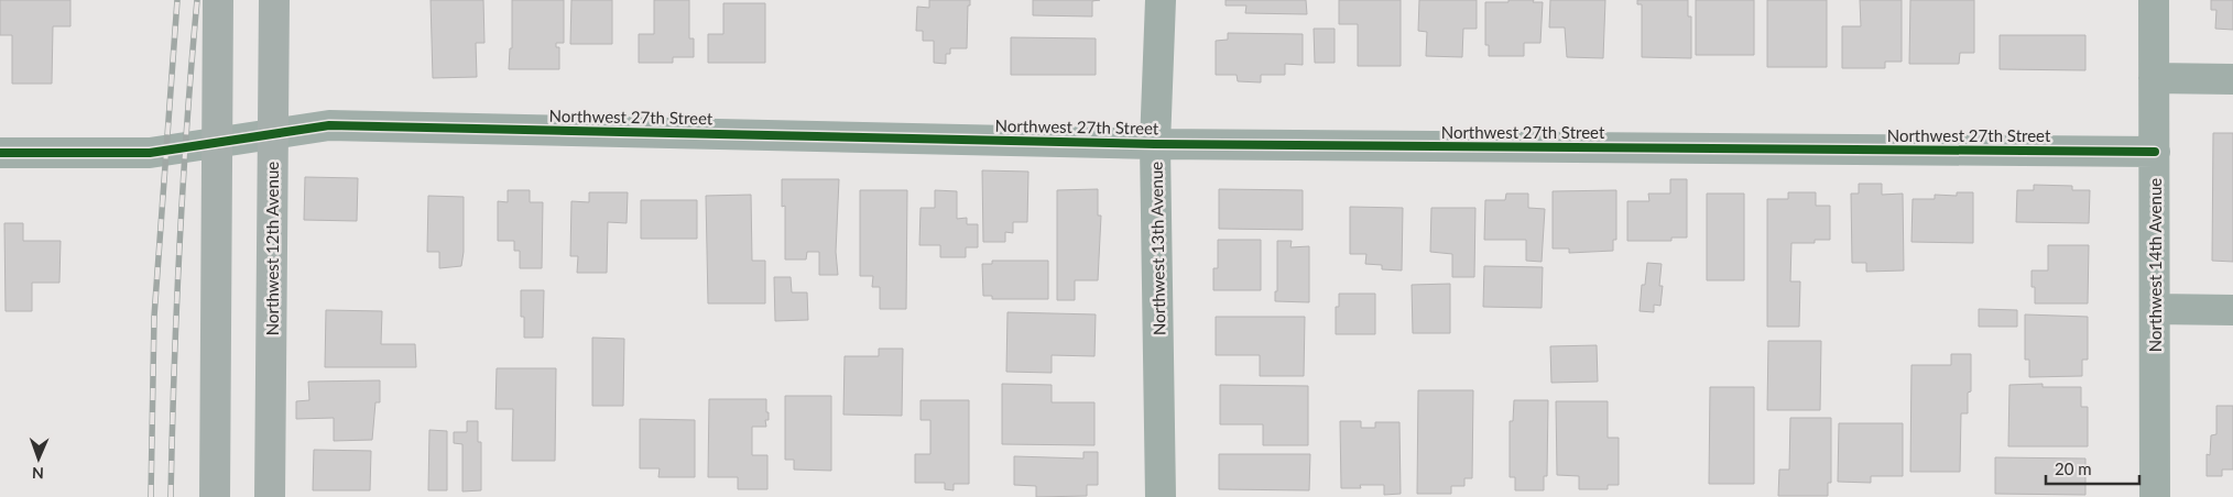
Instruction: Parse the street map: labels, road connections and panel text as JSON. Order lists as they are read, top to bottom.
{
  "streets": {
    "main road": ["Northwest 12th Avenue"],
    "street": ["Northwest 27th Street", "Northwest 13th Avenue", "Northwest 14th Avenue"]
  },
  "crossings": [
    ["Northwest 27th Street", "Northwest 12th Avenue"],
    ["Northwest 27th Street", "Northwest 13th Avenue"],
    ["Northwest 27th Street", "Northwest 14th Avenue"]
  ],
  "scale_bar": "20 m",
  "north": "bottom"
}
